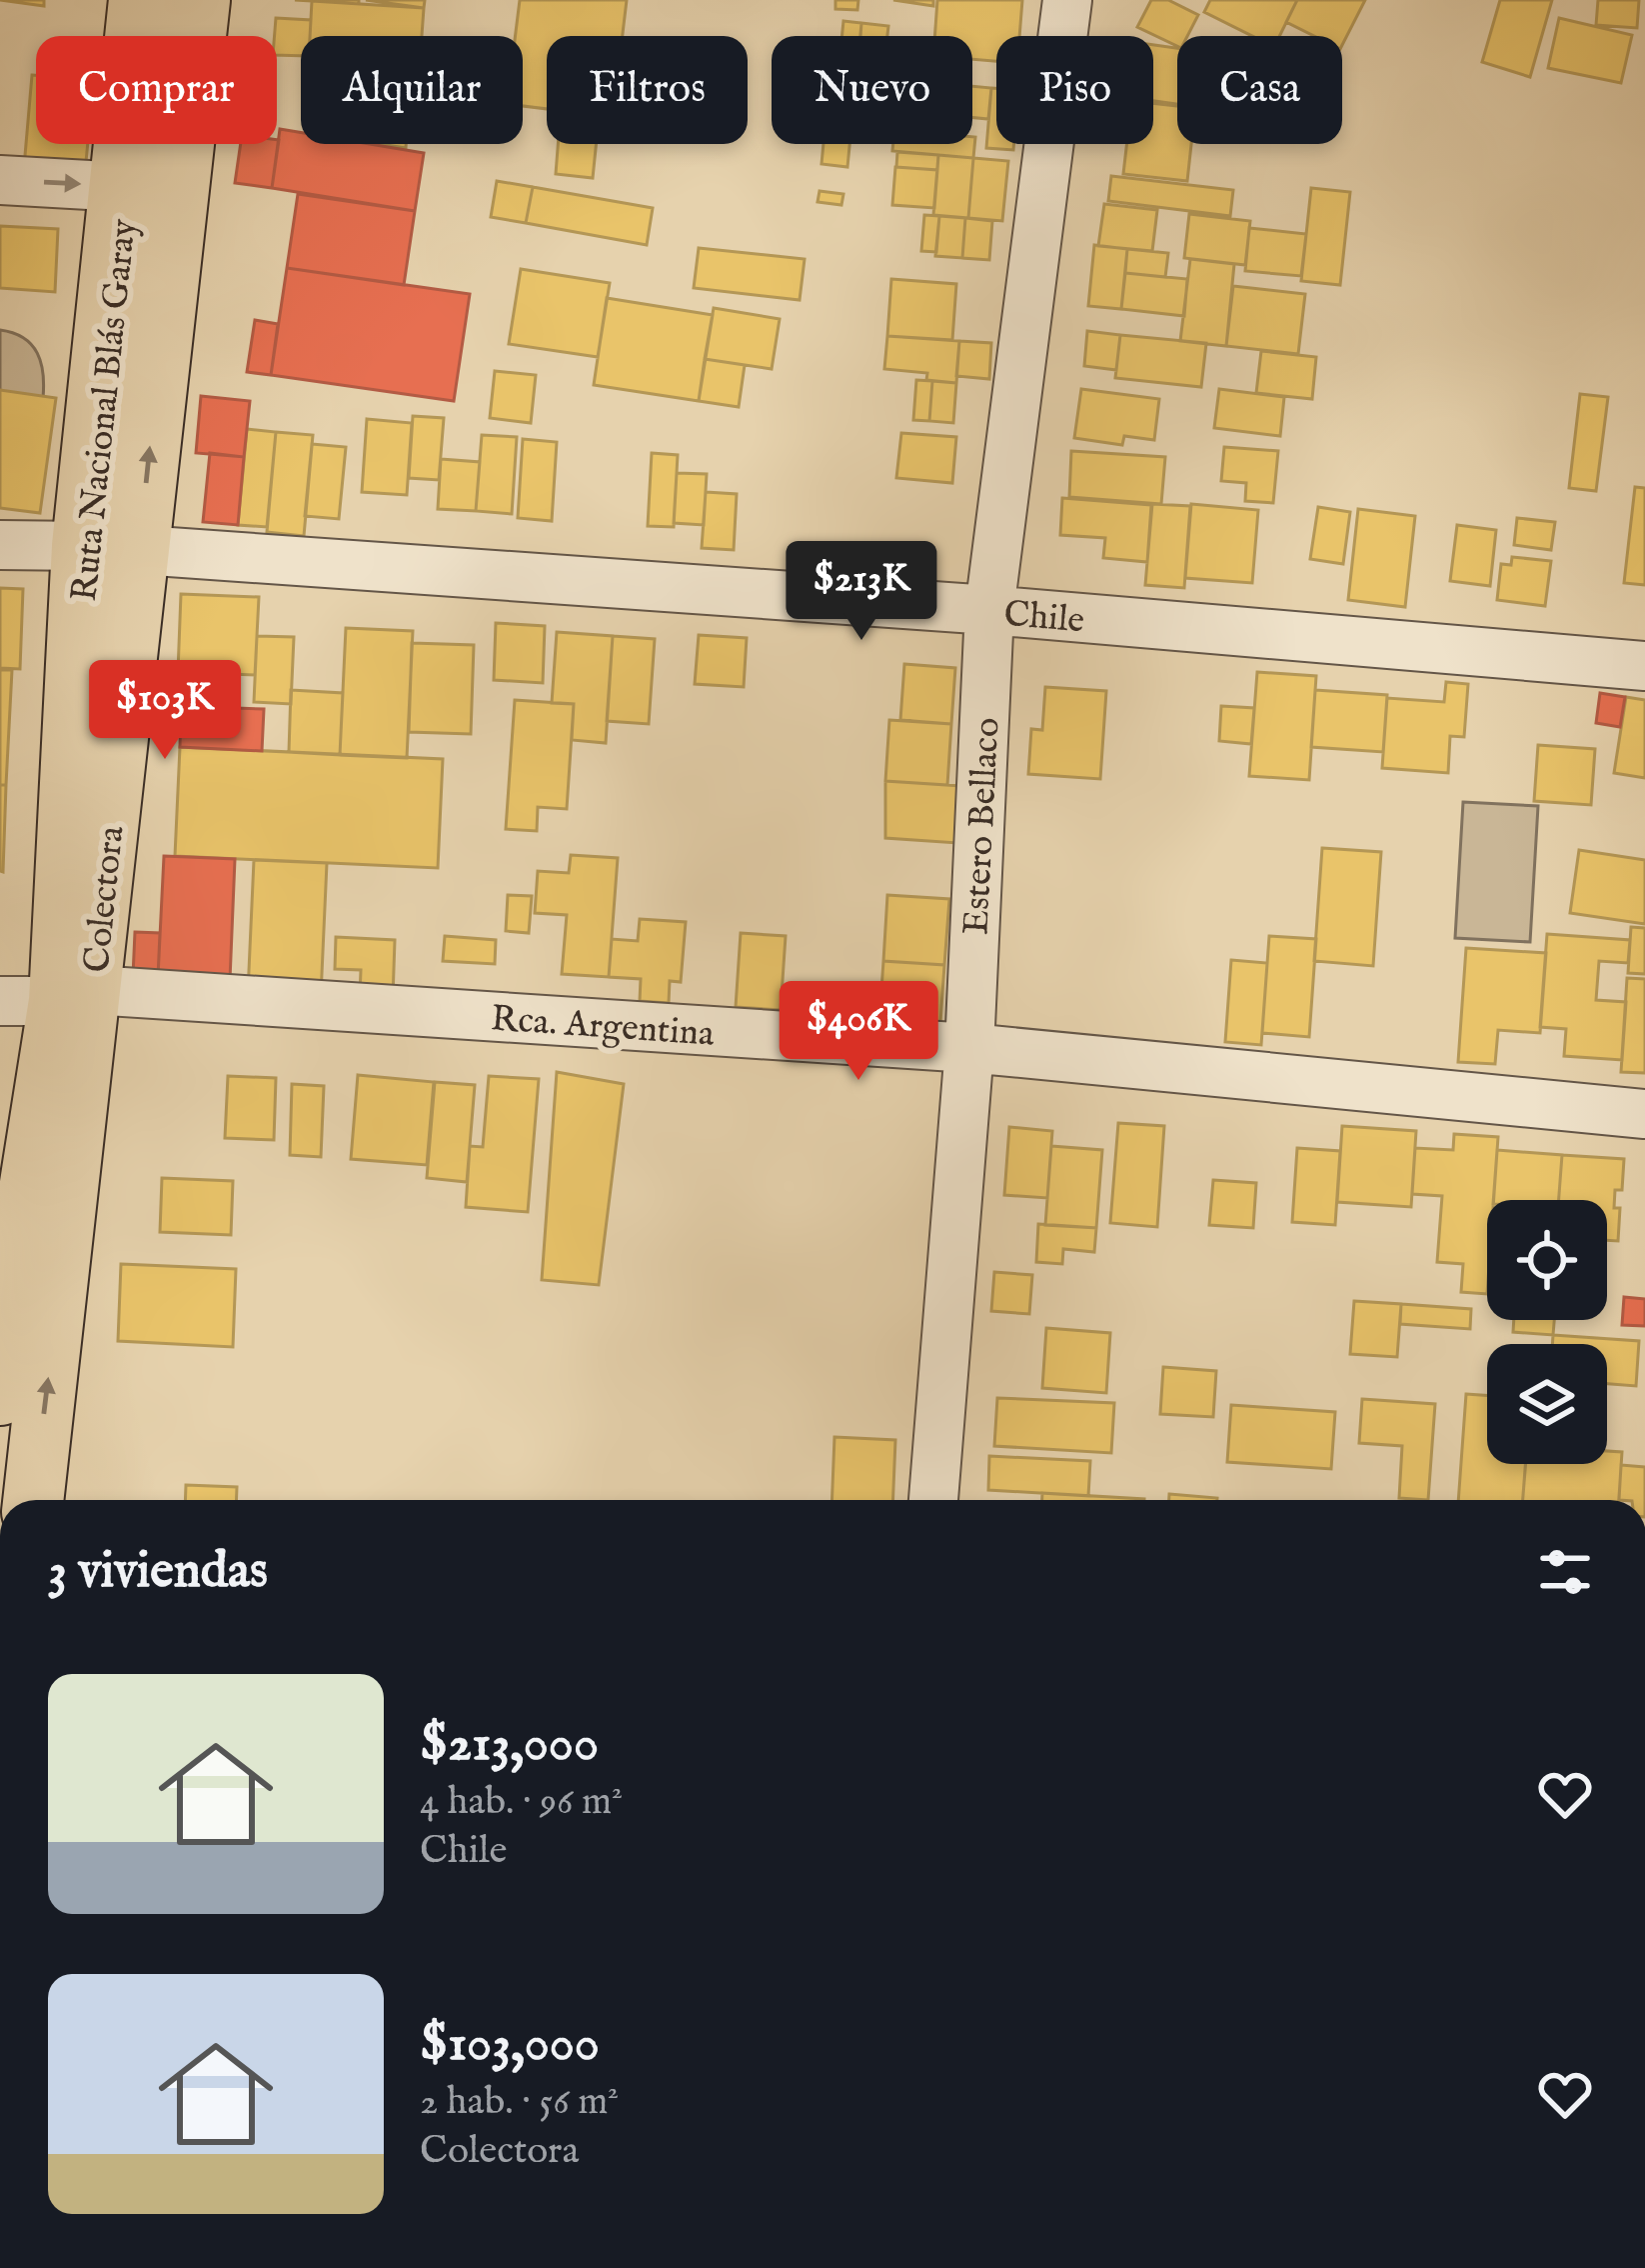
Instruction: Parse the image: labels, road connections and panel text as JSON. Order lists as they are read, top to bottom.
{
  "streets": {
    "highway": ["Ruta Nacional Blás Garay"],
    "main road": ["Colectora"],
    "street": ["Chile", "Estero Bellaco", "Rca. Argentina"]
  },
  "crossings": [
    ["Ruta Nacional Blás Garay", "Chile"],
    ["Ruta Nacional Blás Garay", "Colectora"],
    ["Ruta Nacional Blás Garay", "Rca. Argentina"],
    ["Chile", "Estero Bellaco"],
    ["Estero Bellaco", "Rca. Argentina"],
    ["Colectora", "Rca. Argentina"]
  ],
  "one_way": ["Colectora"],
  "page": {
    "chip": [
      "Comprar",
      "Alquilar",
      "Filtros",
      "Nuevo",
      "Piso",
      "Casa"
    ],
    "price": ["$213K", "$103K", "$406K"],
    "heading": "3 viviendas",
    "list": [
      {
        "name": "$213,000",
        "note": "4 hab. · 96 m² · Chile"
      },
      {
        "name": "$103,000",
        "note": "2 hab. · 56 m² · Colectora"
      }
    ]
  }
}
